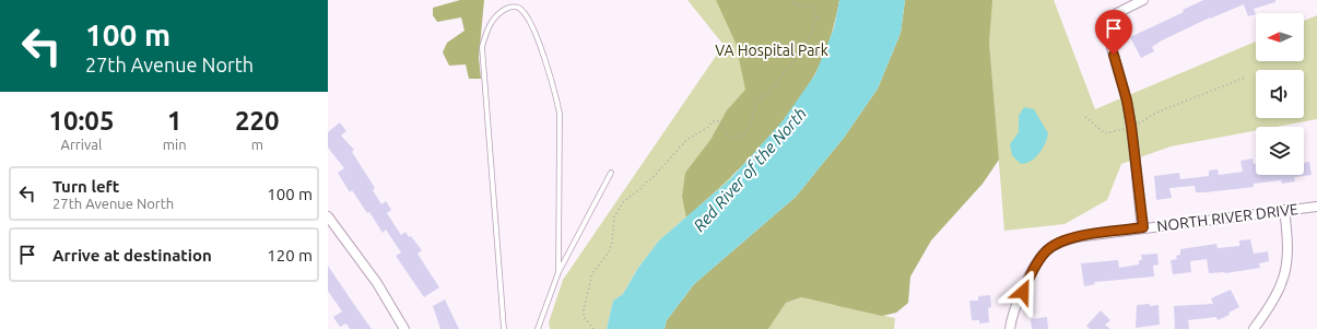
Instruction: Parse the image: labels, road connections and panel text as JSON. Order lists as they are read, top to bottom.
{
  "streets": {
    "street": ["NORTH RIVER DRIVE"]
  },
  "water": ["Red River of the North"],
  "parks": ["VA Hospital Park"],
  "north": "left",
  "page": {
    "turn": ["100 m", "27th Avenue North"],
    "eta": [
      "10:05",
      "Arrival",
      "1",
      "min",
      "220",
      "m"
    ],
    "list": [
      {
        "name": "Turn left",
        "note": "27th Avenue North",
        "value": "100 m"
      },
      {
        "name": "Arrive at destination",
        "value": "120 m"
      }
    ]
  }
}
